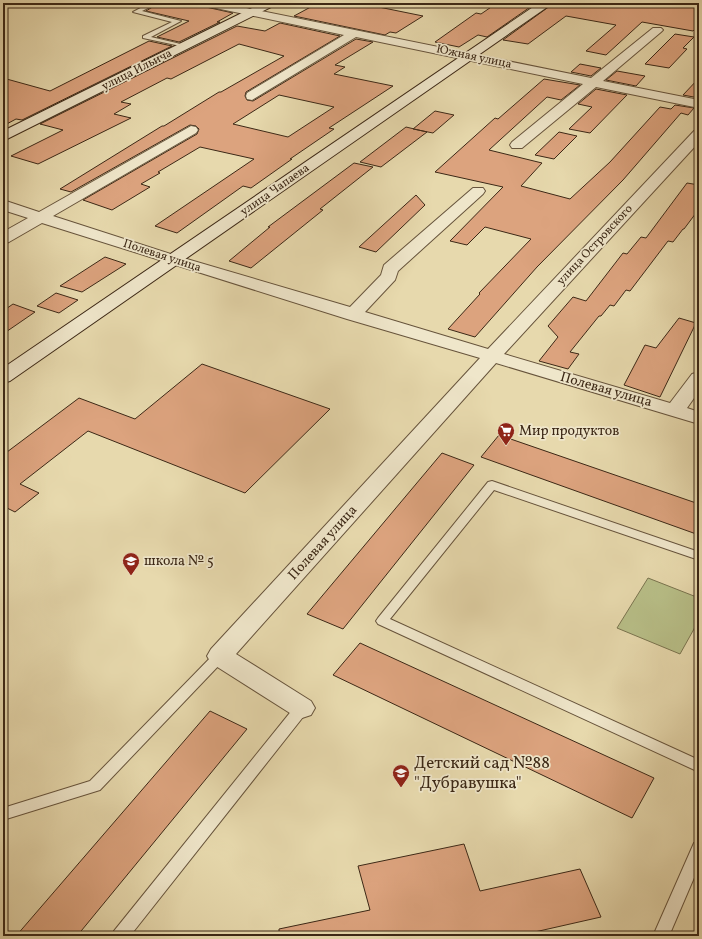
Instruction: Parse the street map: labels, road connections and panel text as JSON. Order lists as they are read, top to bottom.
{
  "streets": {
    "street": [
      "Южная улица",
      "улица Ильича",
      "улица Чапаева",
      "улица Островского",
      "Полевая улица"
    ]
  },
  "crossings": [
    ["Южная улица", "улица Ильича"],
    ["Южная улица", "улица Чапаева"],
    ["улица Чапаева", "Полевая улица"],
    ["улица Островского", "Полевая улица"]
  ],
  "places": {
    "supermarket": ["Мир продуктов"],
    "school or university": ["школа № 5", "Детский сад №88 \"Дубравушка\""]
  }
}
